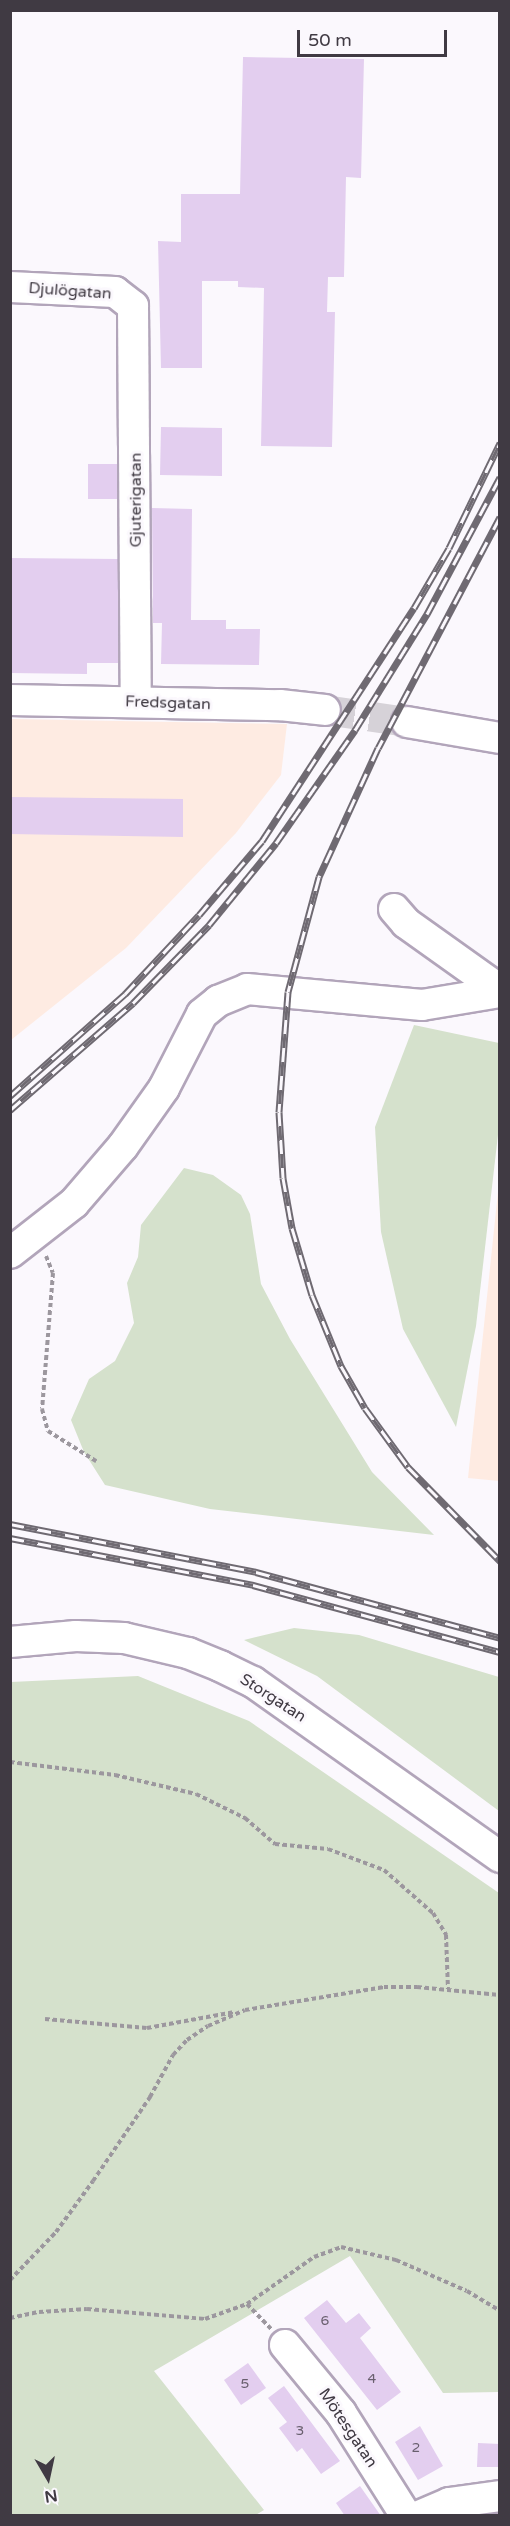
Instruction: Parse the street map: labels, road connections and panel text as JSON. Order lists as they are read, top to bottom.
{
  "streets": {
    "street": [
      "Djulögatan",
      "Gjuterigatan",
      "Fredsgatan",
      "Storgatan",
      "Mötesgatan"
    ]
  },
  "crossings": [
    ["Djulögatan", "Gjuterigatan"],
    ["Gjuterigatan", "Fredsgatan"]
  ],
  "house_numbers": [
    "6",
    "4",
    "5",
    "3",
    "2"
  ],
  "scale_bar": "50 m",
  "north": "bottom"
}
